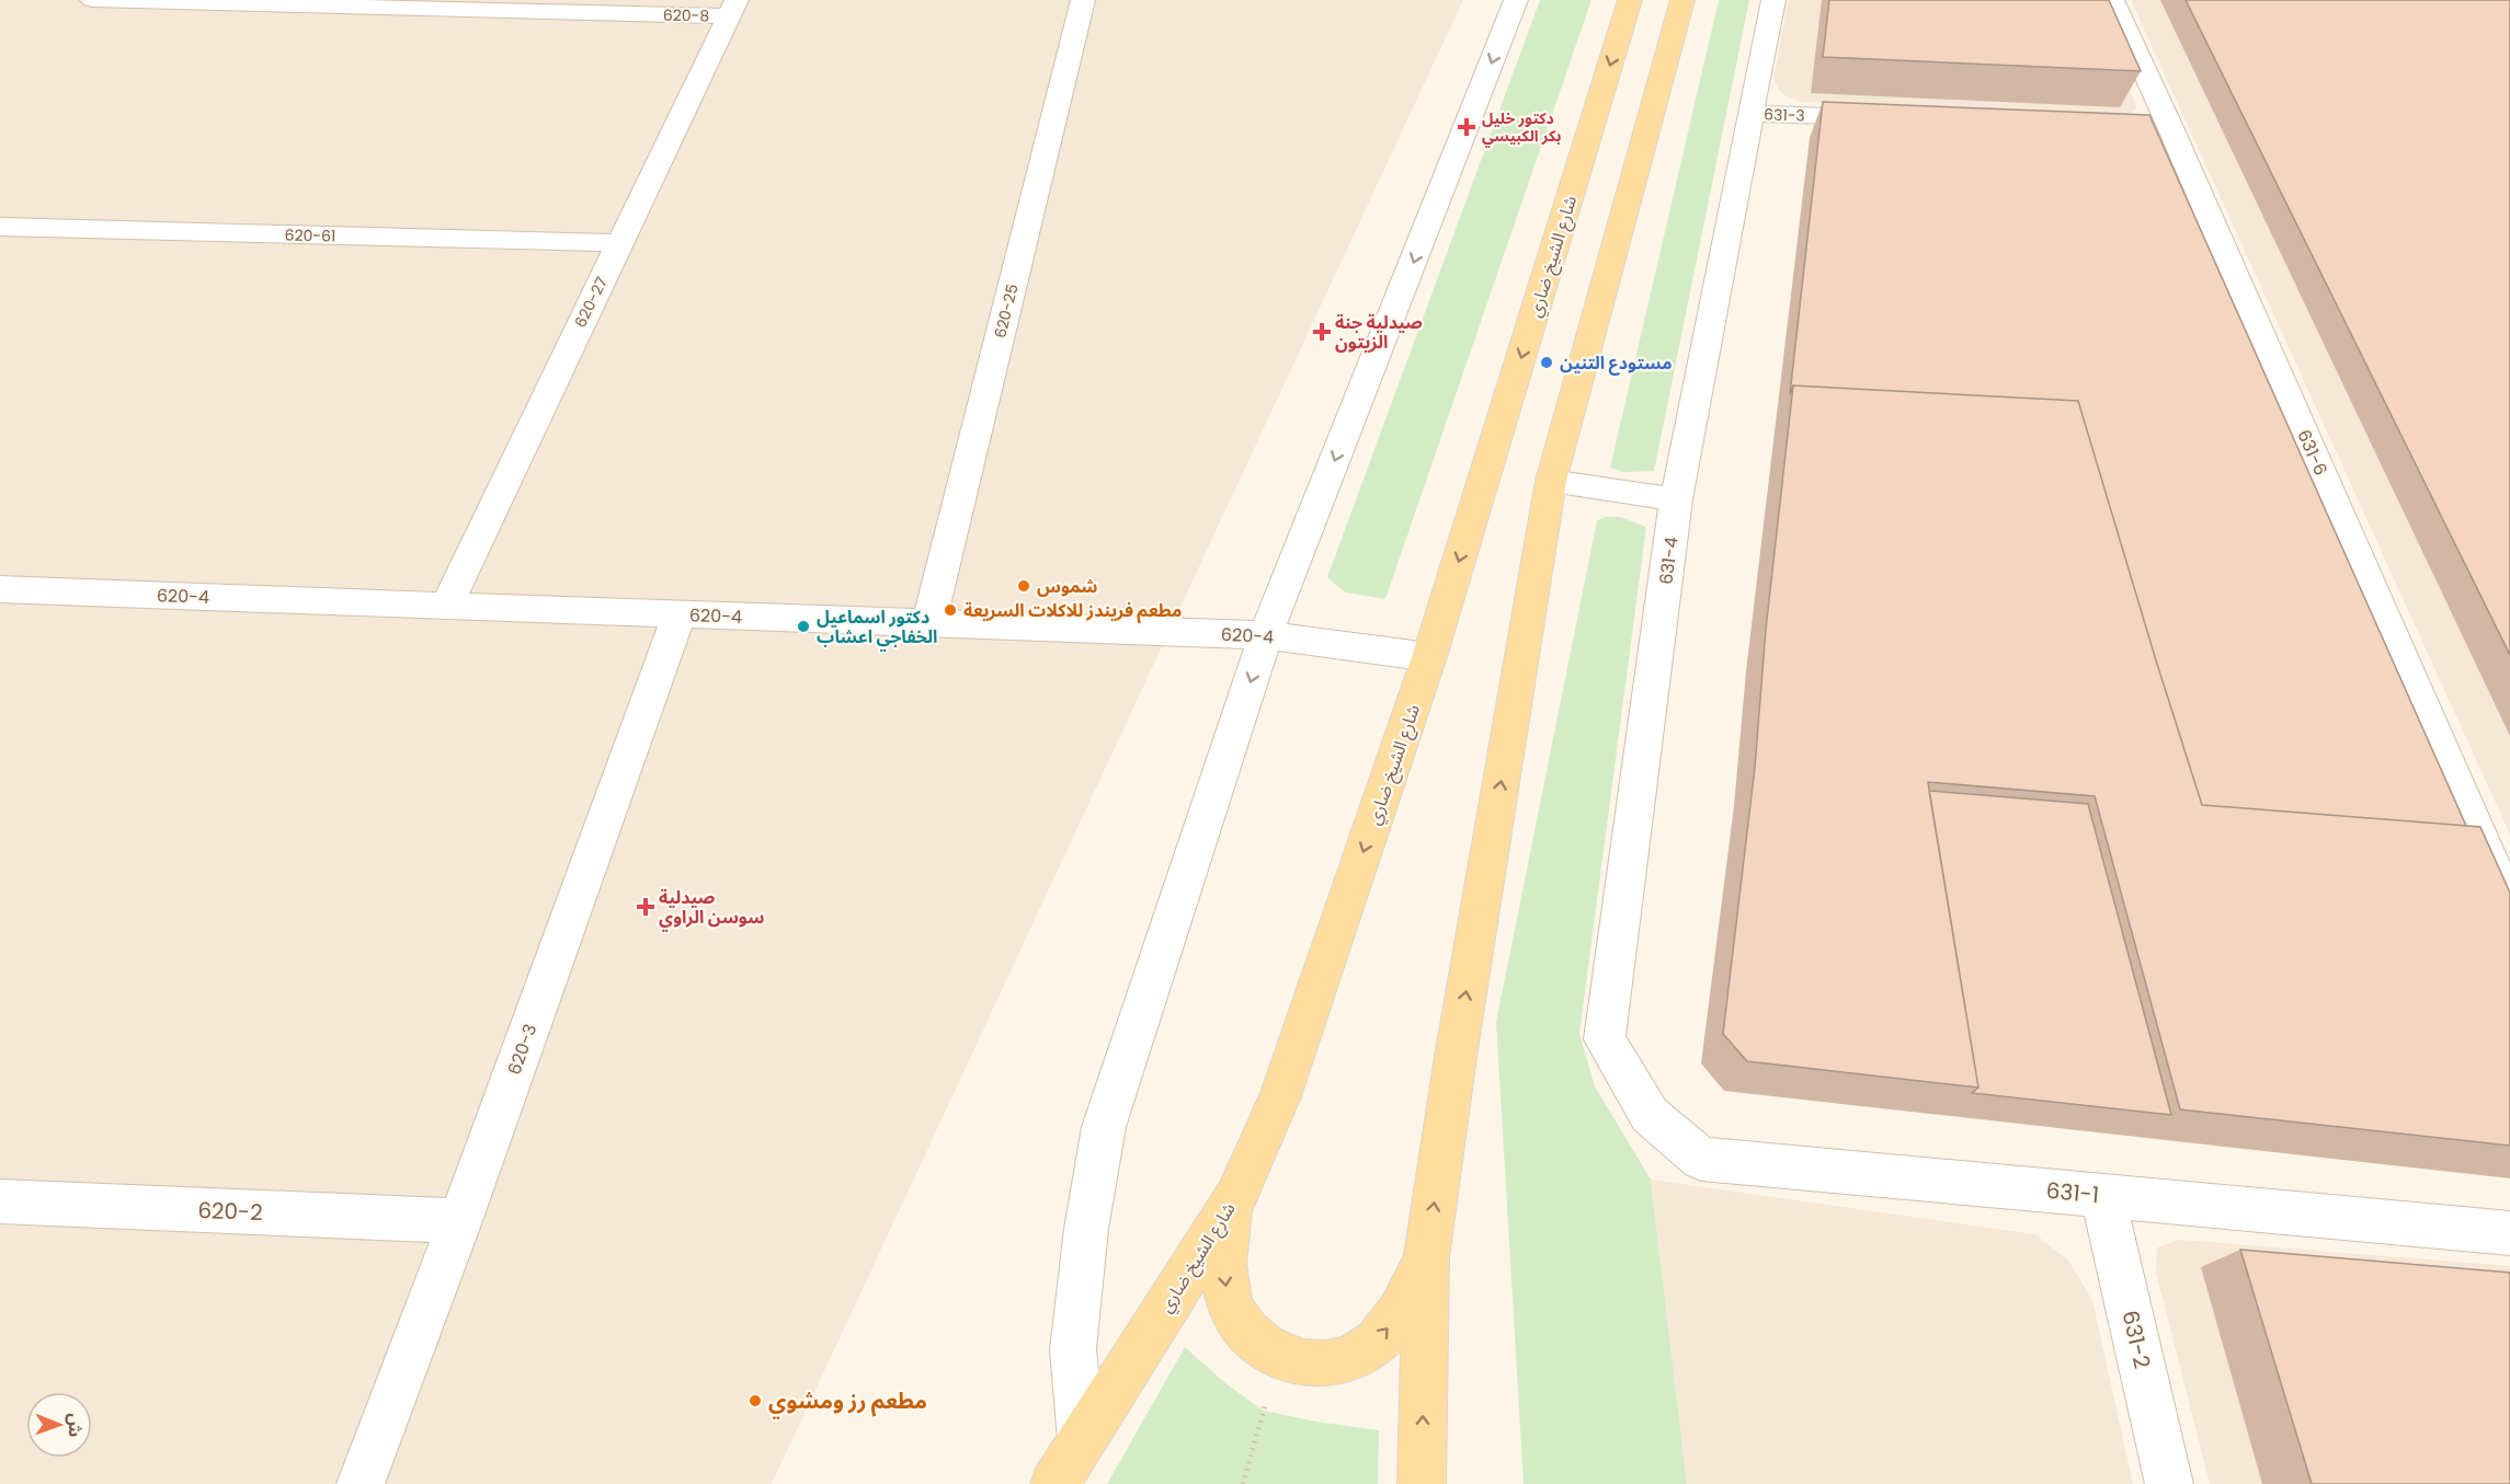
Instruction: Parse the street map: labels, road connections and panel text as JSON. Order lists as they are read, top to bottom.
{
  "streets": {
    "main road": ["شارع الشيخ ضاري"],
    "street": [
      "620-8",
      "631-3",
      "620-61",
      "620-27",
      "620-25",
      "631-6",
      "631-4",
      "620-4",
      "620-3",
      "631-1",
      "620-2",
      "631-2"
    ]
  },
  "crossings": [
    ["620-8", "620-27"],
    ["631-3", "631-4"],
    ["620-61", "620-27"],
    ["شارع الشيخ ضاري", "620-4"],
    ["620-27", "620-4"],
    ["620-25", "620-4"],
    ["631-4", "631-1"],
    ["620-4", "620-3"],
    ["620-3", "620-2"],
    ["631-1", "631-2"]
  ],
  "places": {
    "health": ["دكتور خليل بكر الكبيسي", "صيدلية جنة الزيتون", "صيدلية سوسن الراوي"],
    "other": [
      "مستودع التنين",
      "شموس",
      "مطعم فريندز للاكلات السريعة",
      "دكتور اسماعيل الخفاجي اعشاب",
      "مطعم رز ومشوي"
    ]
  },
  "north": "right"
}
